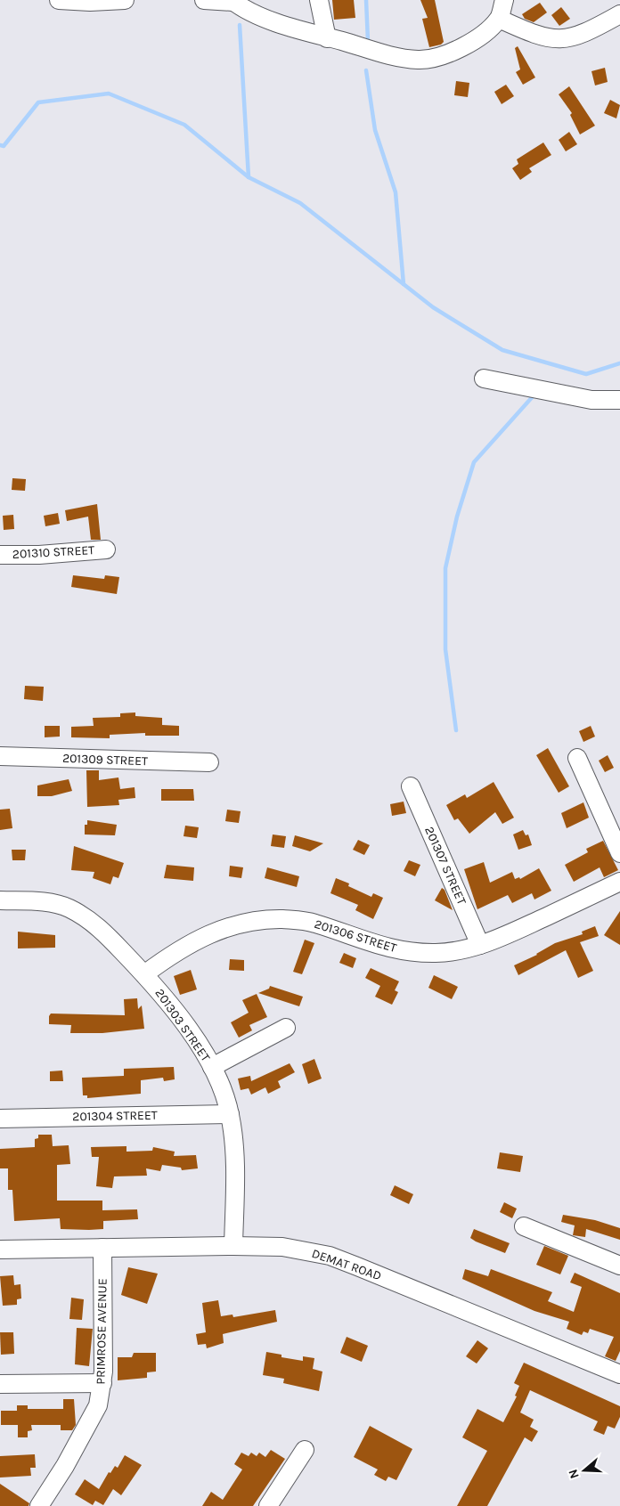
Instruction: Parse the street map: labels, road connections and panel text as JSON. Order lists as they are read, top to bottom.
{
  "streets": {
    "street": [
      "201310 STREET",
      "201309 STREET",
      "201307 STREET",
      "201306 STREET",
      "201303 STREET",
      "201304 STREET",
      "DEMAT ROAD",
      "PRIMROSE AVENUE"
    ]
  },
  "crossings": [
    ["201307 STREET", "201306 STREET"],
    ["201306 STREET", "201303 STREET"],
    ["201303 STREET", "201304 STREET"],
    ["201303 STREET", "DEMAT ROAD"],
    ["DEMAT ROAD", "PRIMROSE AVENUE"]
  ],
  "north": "left"
}
